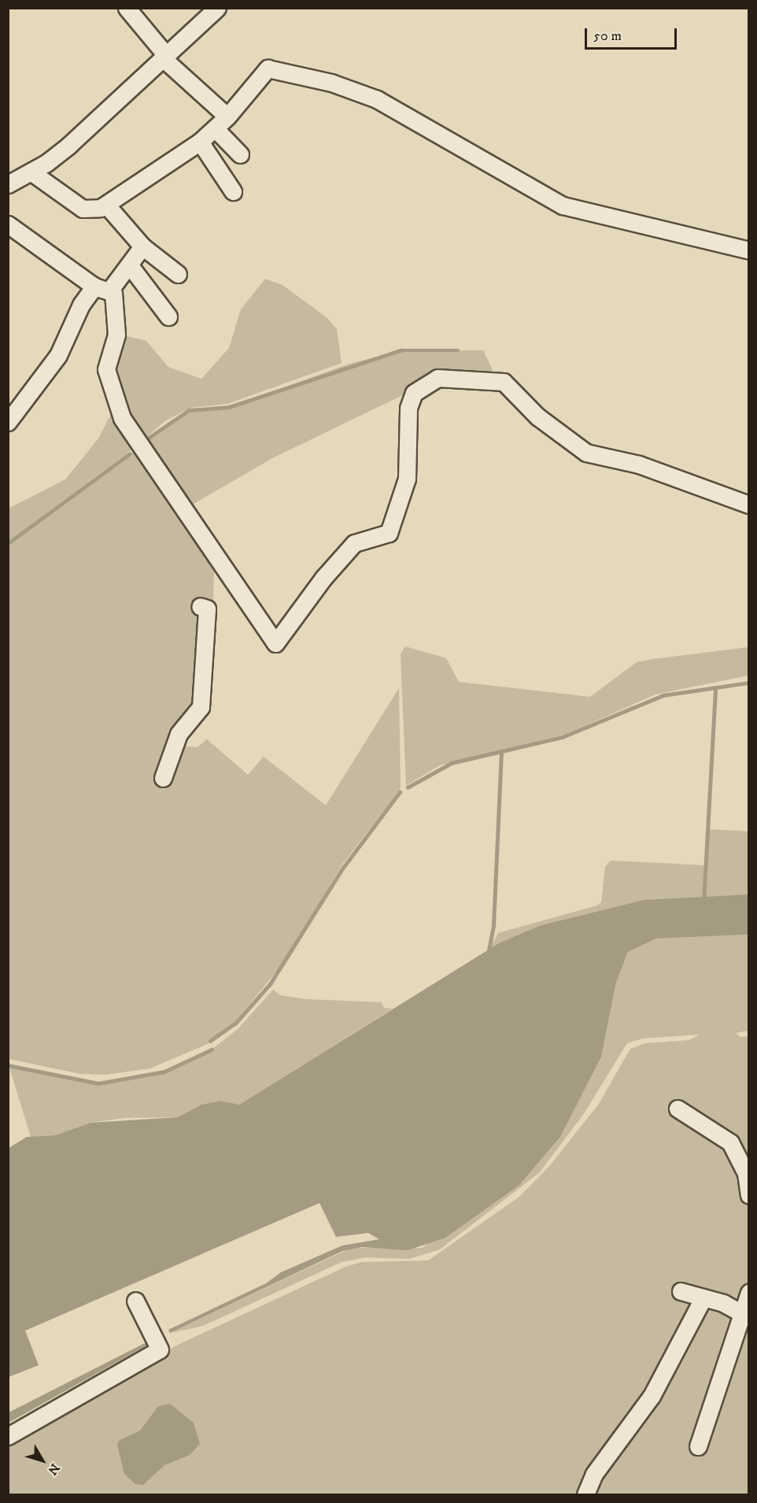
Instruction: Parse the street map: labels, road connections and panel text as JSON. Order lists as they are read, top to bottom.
{
  "scale_bar": "50 m",
  "north": "bottom right"
}
